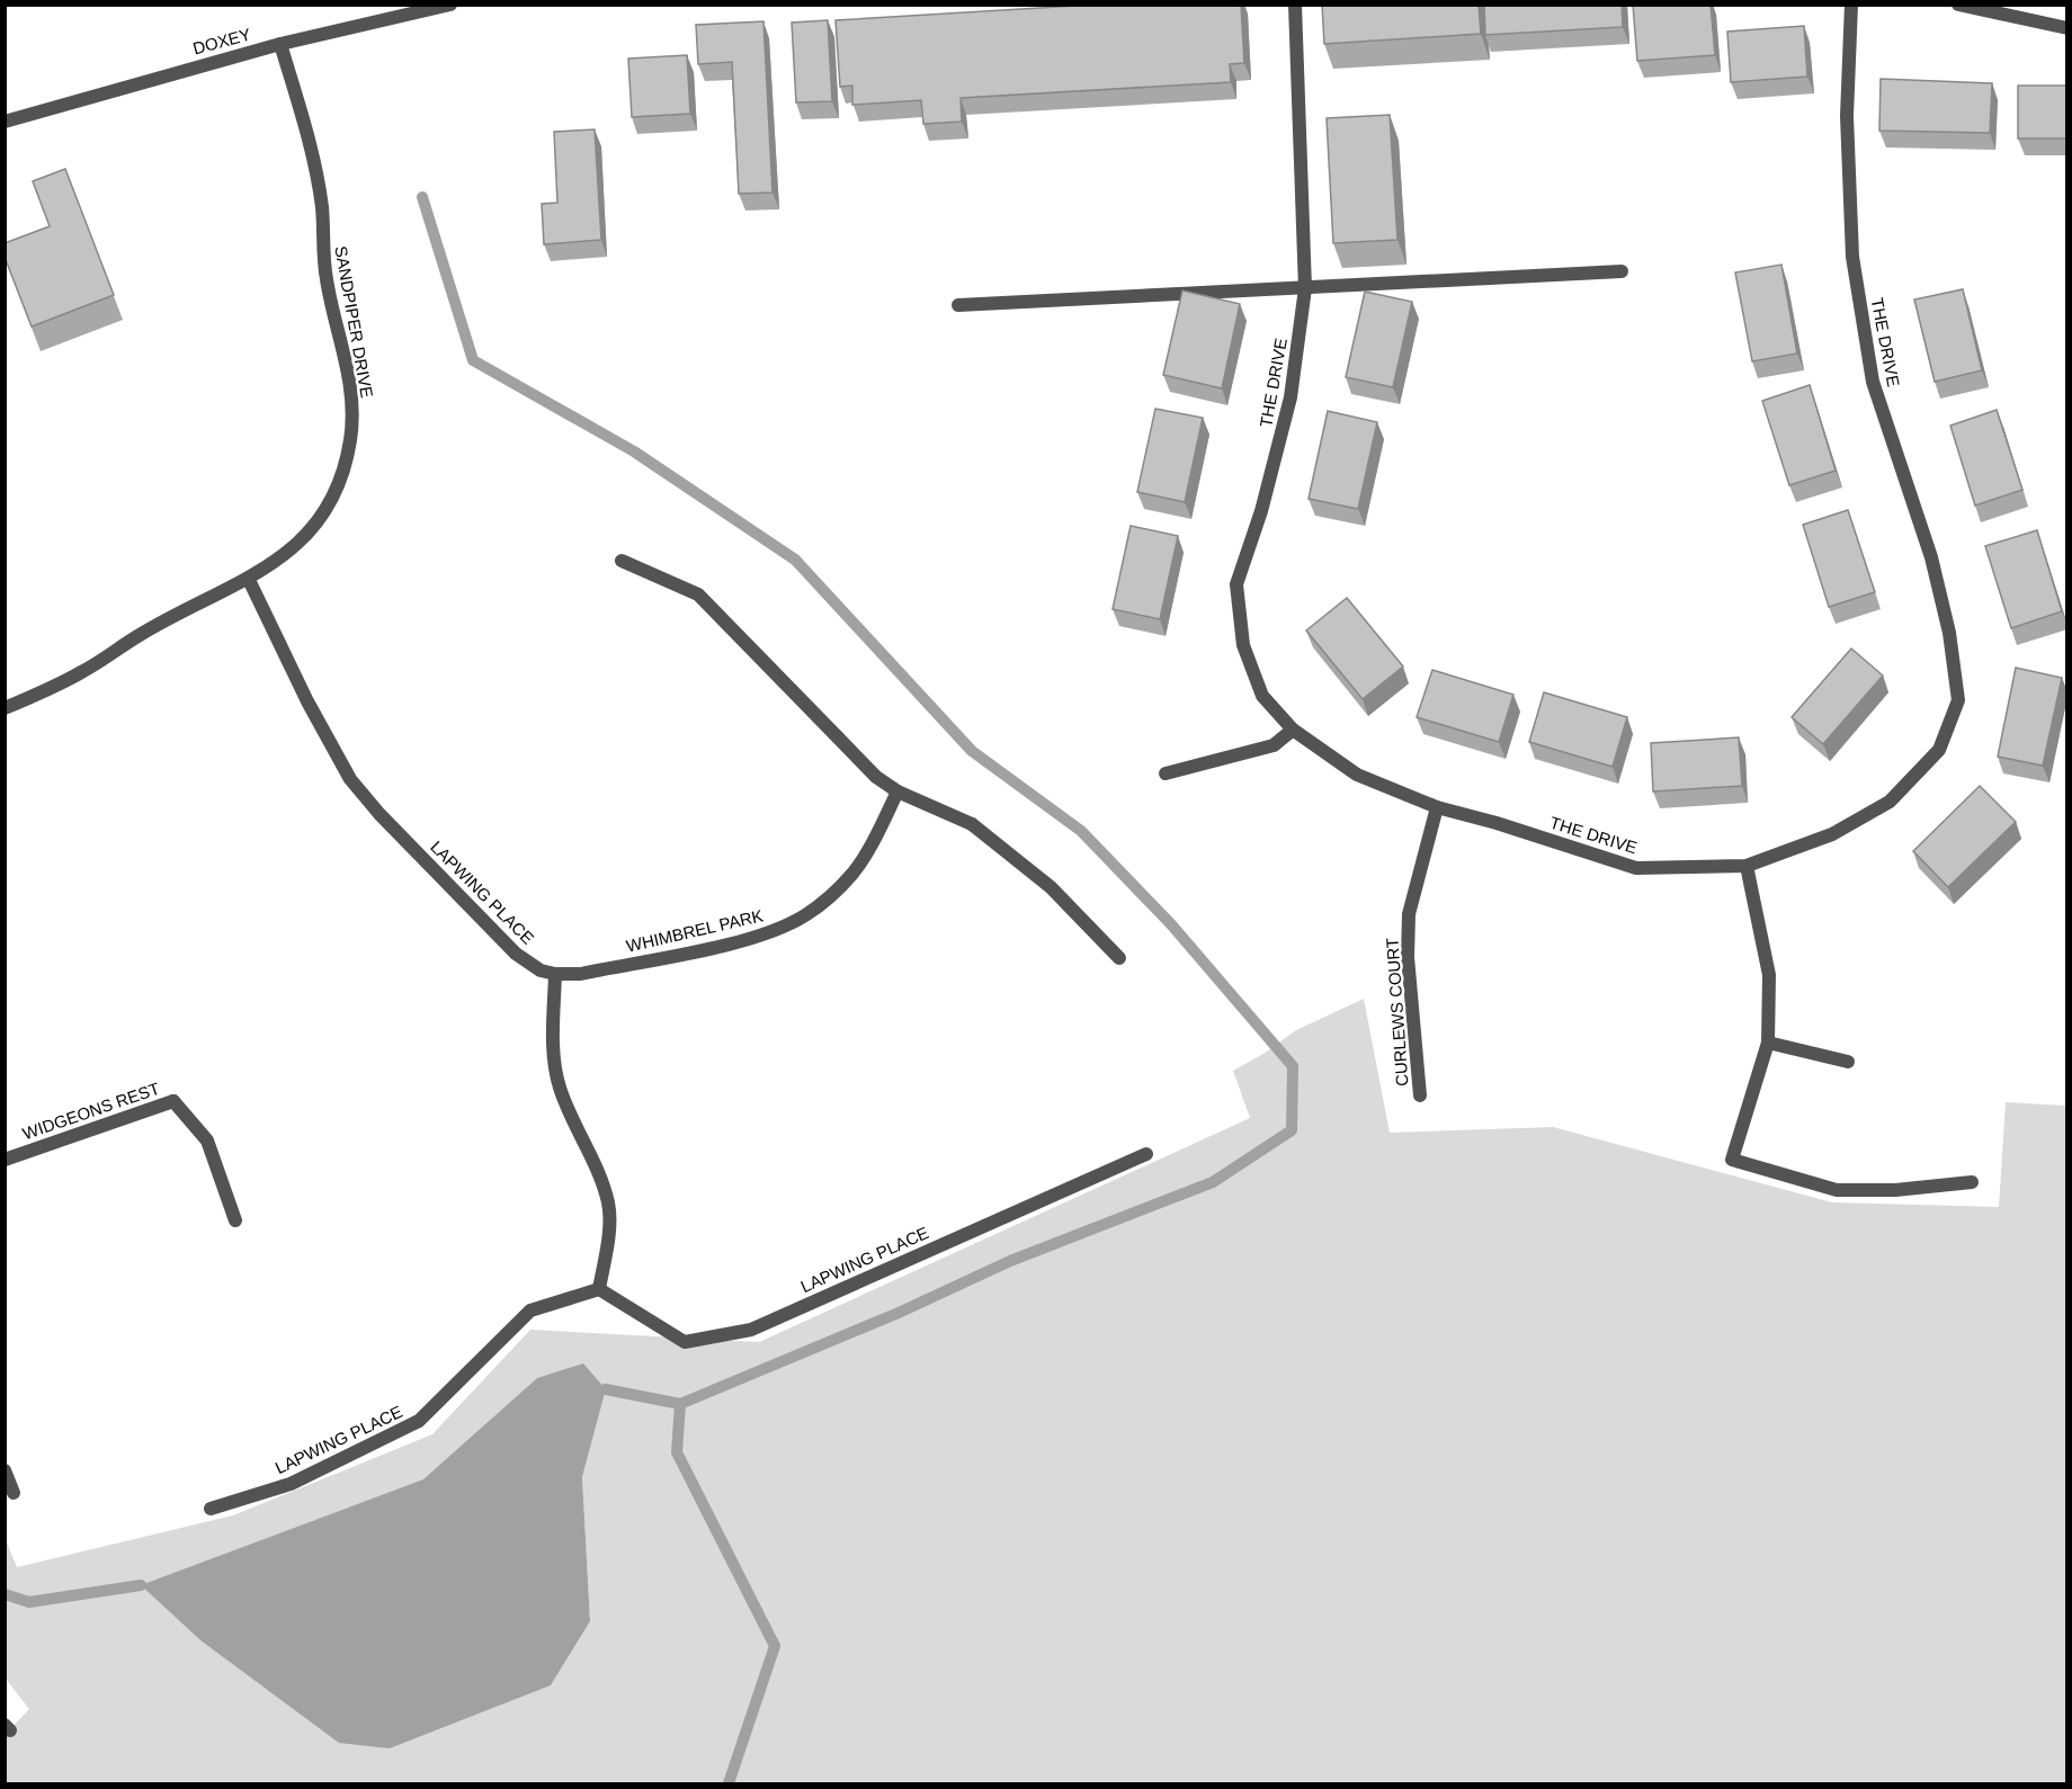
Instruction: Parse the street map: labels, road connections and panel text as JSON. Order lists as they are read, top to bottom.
{
  "streets": {
    "street": [
      "DOXEY",
      "SANDPIPER DRIVE",
      "THE DRIVE",
      "LAPWING PLACE",
      "WHIMBREL PARK",
      "CURLEWS COURT",
      "WIDGEONS REST"
    ]
  },
  "crossings": [
    ["DOXEY", "SANDPIPER DRIVE"],
    ["SANDPIPER DRIVE", "LAPWING PLACE"],
    ["THE DRIVE", "CURLEWS COURT"],
    ["LAPWING PLACE", "WHIMBREL PARK"]
  ]
}
